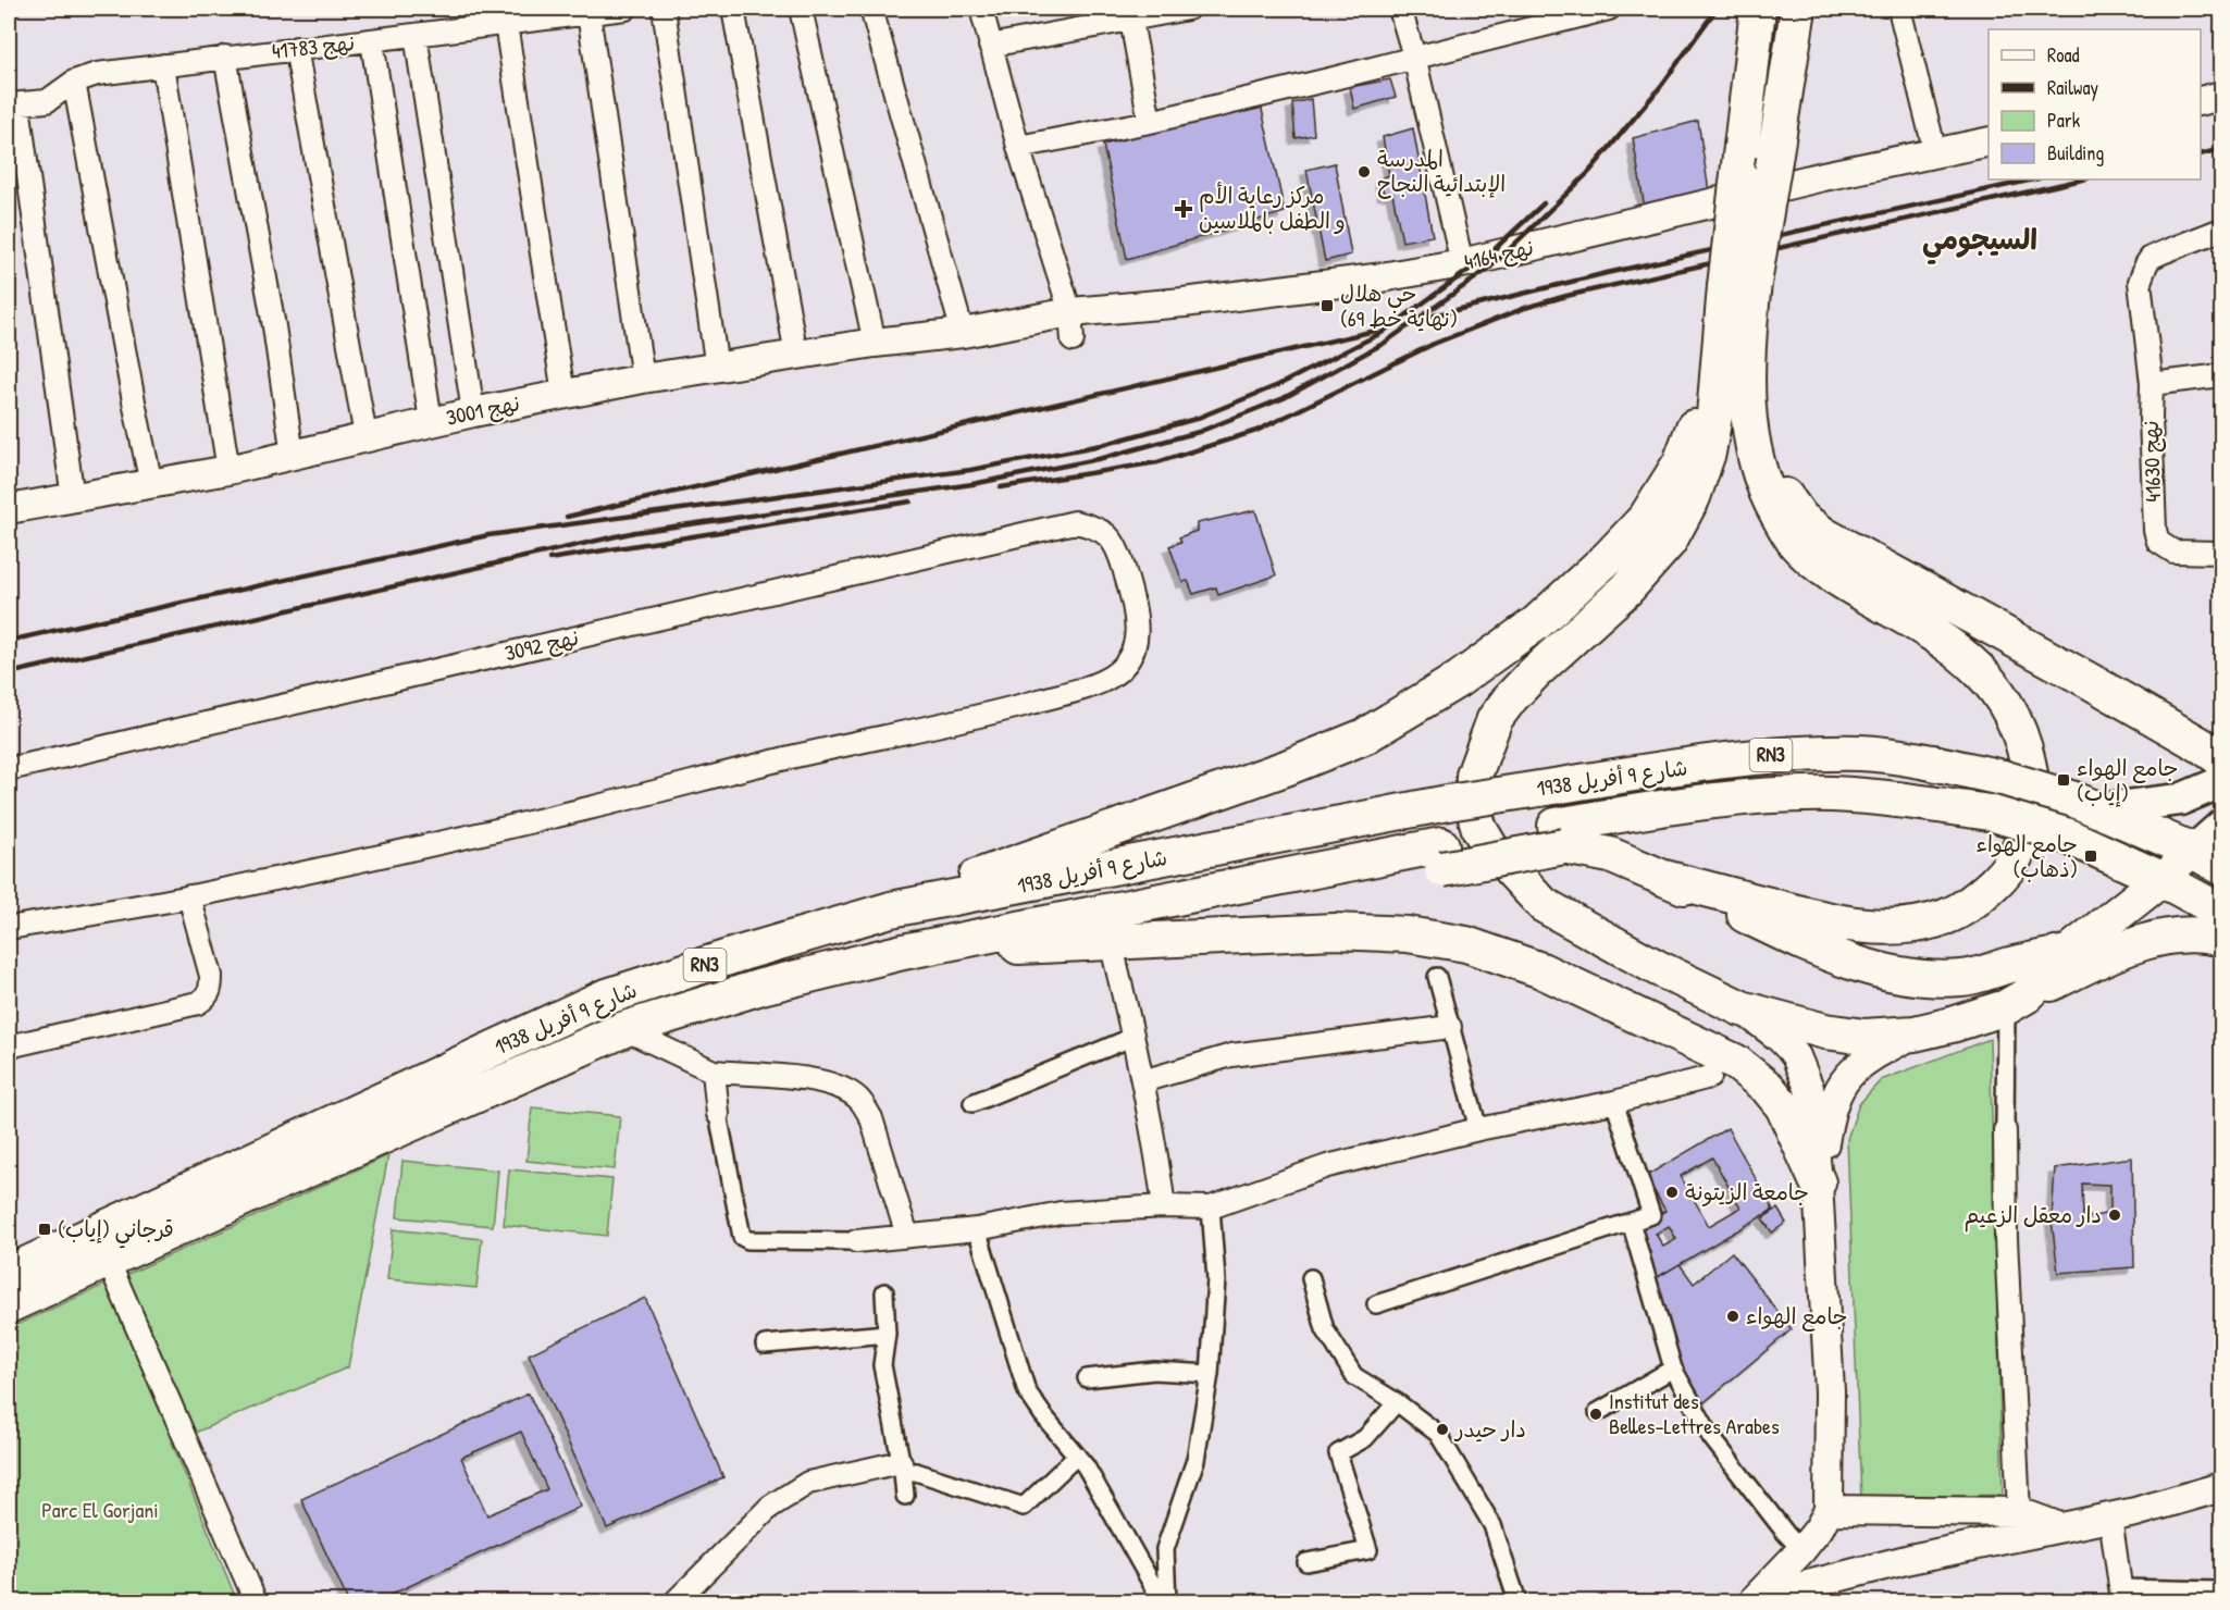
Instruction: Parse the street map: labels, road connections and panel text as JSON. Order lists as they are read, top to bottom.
{
  "streets": {
    "main road": ["RN3", "شارع 9 أفريل 1938"],
    "street": [
      "نهج 41783",
      "نهج 4164",
      "نهج 3001",
      "نهج 41630",
      "نهج 3092"
    ]
  },
  "crossings": [
    ["نهج 4164", "نهج 3001"]
  ],
  "districts": ["السيجومي"],
  "parks": ["Parc El Gorjani"],
  "places": {
    "other": [
      "المدرسة الإبتدائية النجاح",
      "جامعة الزيتونة",
      "دار معقل الزعيم",
      "جامع الهواء",
      "Institut des Belles-Lettres Arabes",
      "دار حيدر"
    ],
    "health": ["مركز رعاية الأم و الطفل بالملاسين"],
    "transit": [
      "حي هلال (نهاية خط 69)",
      "جامع الهواء (إياب)",
      "جامع الهواء (ذهاب)",
      "قرجاني (إياب)"
    ]
  },
  "legend": [
    "Road",
    "Railway",
    "Park",
    "Building"
  ]
}
